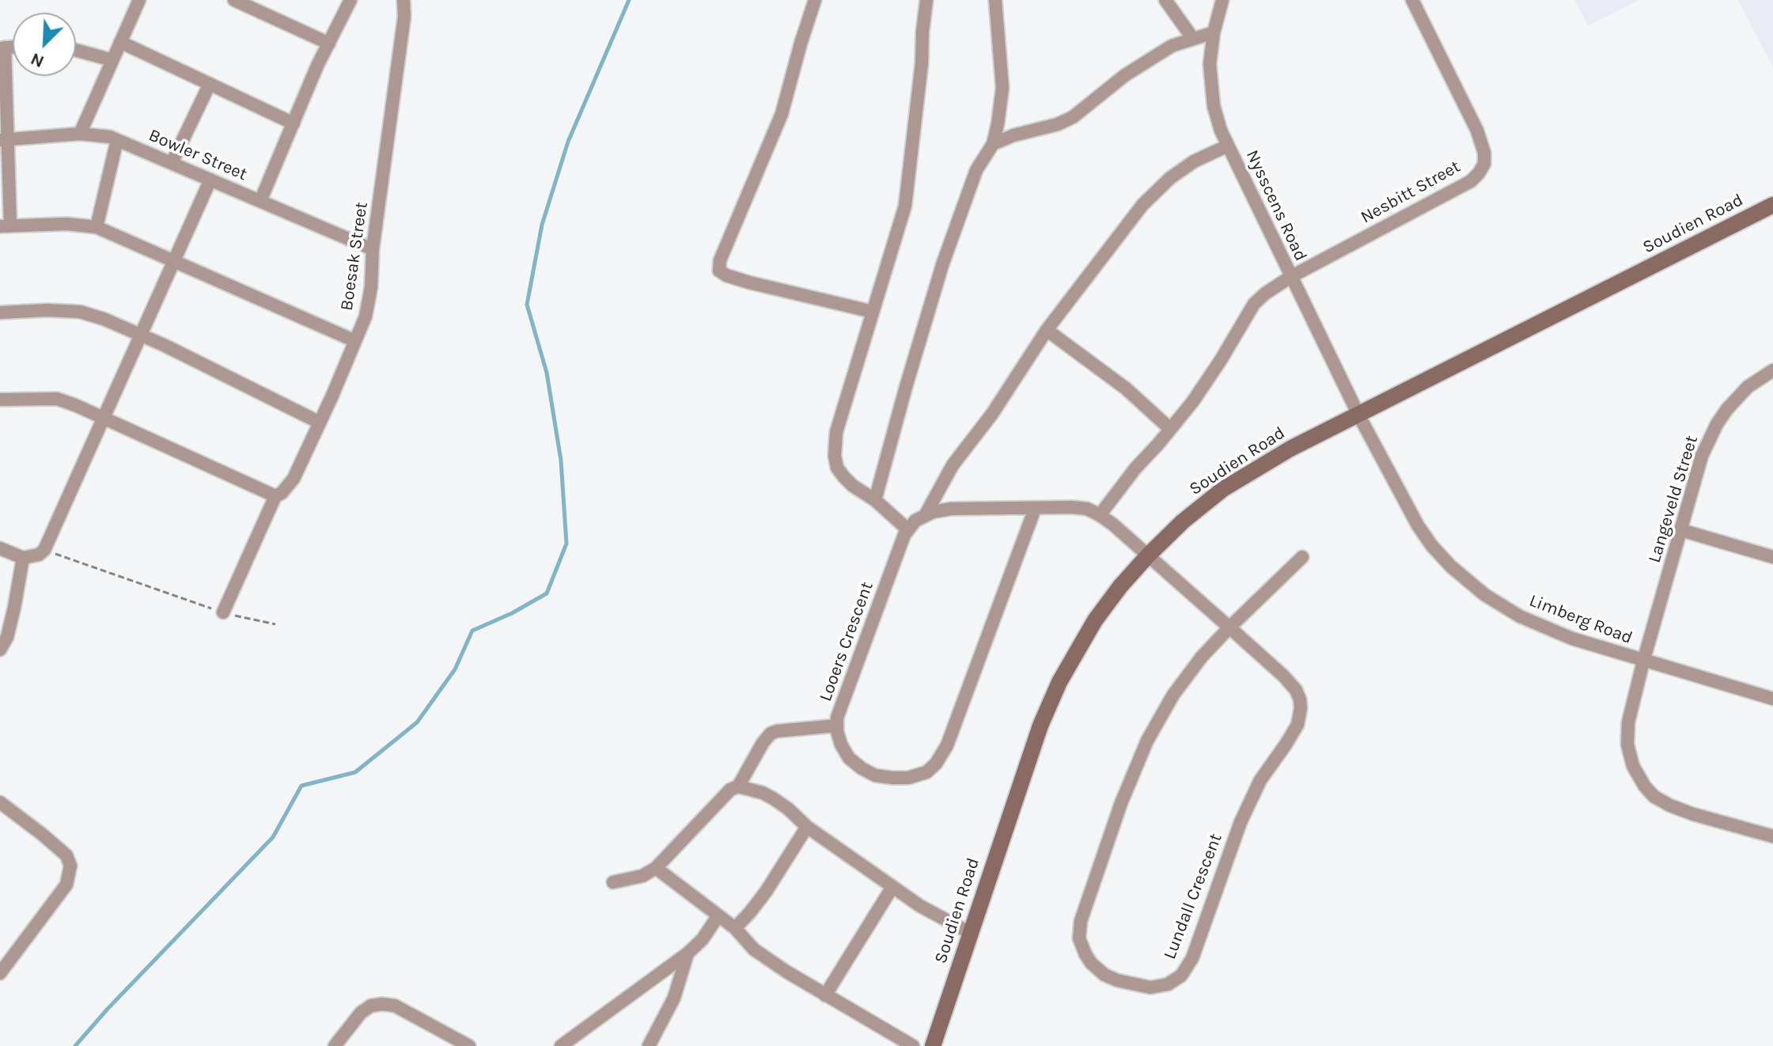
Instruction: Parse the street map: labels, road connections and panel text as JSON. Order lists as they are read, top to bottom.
{
  "streets": {
    "street": [
      "Bowler Street",
      "Nesbitt Street",
      "Nysscens Road",
      "Soudien Road",
      "Boesak Street",
      "Langeveld Street",
      "Limberg Road",
      "Looers Crescent",
      "Lundall Crescent"
    ]
  },
  "crossings": [
    ["Bowler Street", "Boesak Street"],
    ["Nesbitt Street", "Nysscens Road"],
    ["Nesbitt Street", "Looers Crescent"],
    ["Nysscens Road", "Soudien Road"],
    ["Nysscens Road", "Limberg Road"],
    ["Soudien Road", "Limberg Road"],
    ["Soudien Road", "Looers Crescent"],
    ["Soudien Road", "Lundall Crescent"],
    ["Langeveld Street", "Limberg Road"],
    ["Looers Crescent", "Lundall Crescent"]
  ],
  "north": "bottom left"
}
